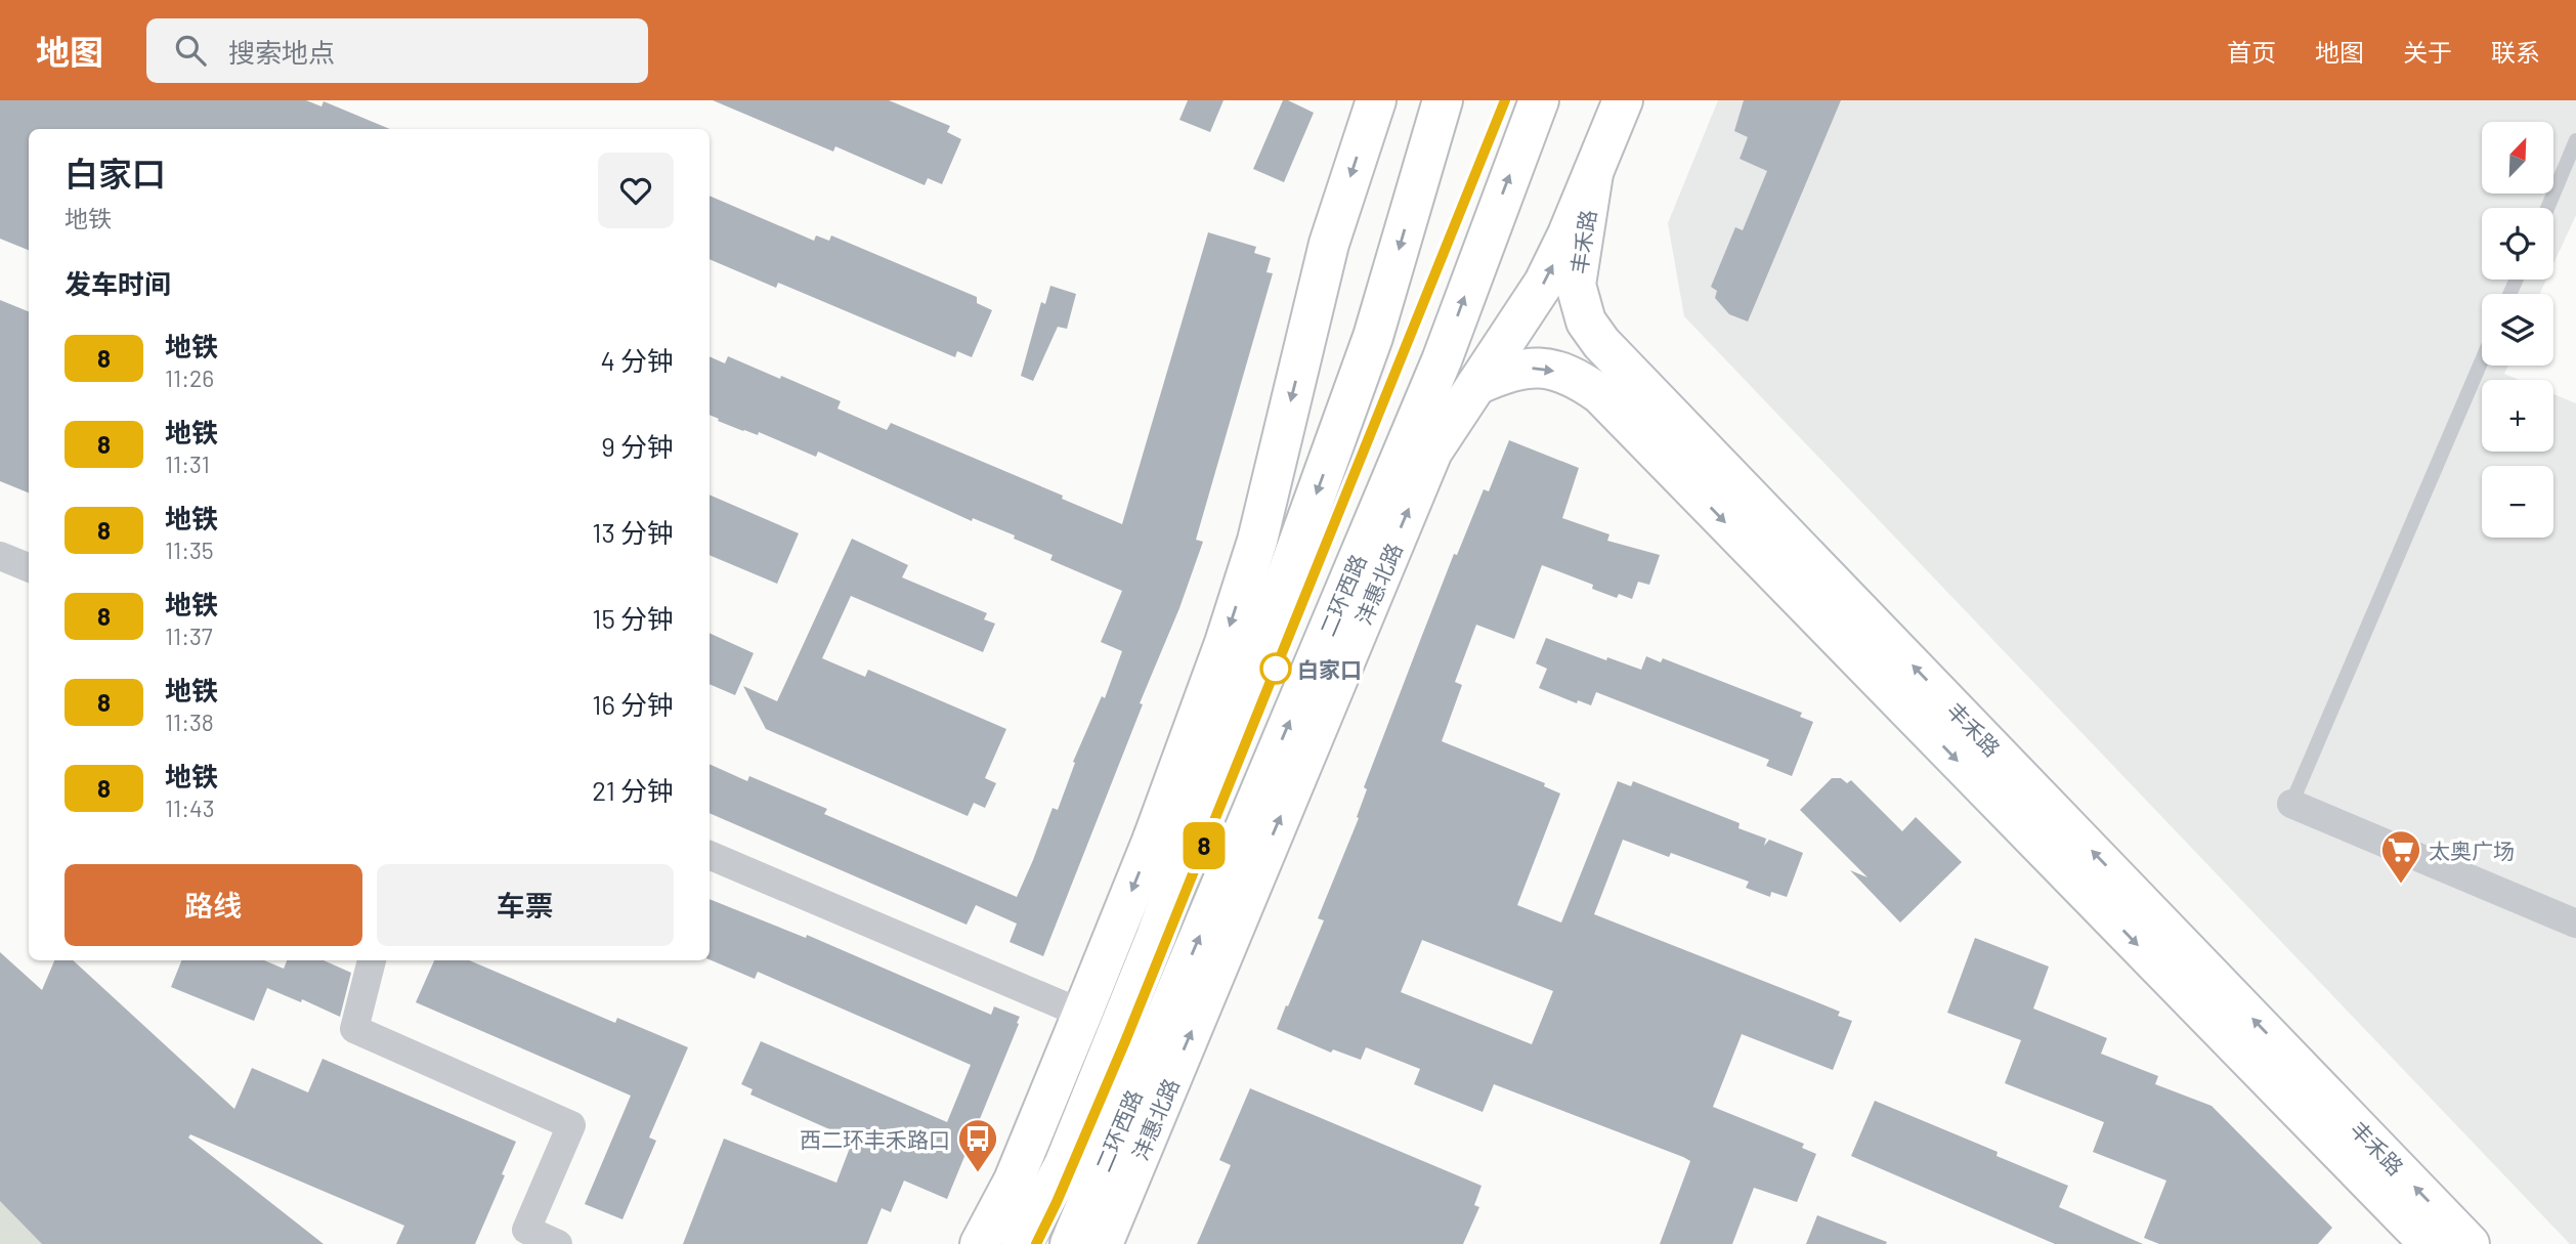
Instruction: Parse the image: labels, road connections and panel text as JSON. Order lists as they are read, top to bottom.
{
  "streets": {
    "main road": ["丰禾路", "沣惠北路", "二环西路"]
  },
  "crossings": [
    ["丰禾路", "沣惠北路"],
    ["沣惠北路", "二环西路"]
  ],
  "places": {
    "other": ["白家口"],
    "supermarket": ["太奥广场"],
    "bus stop": ["西二环丰禾路口"]
  },
  "lines": ["metro line 8"],
  "north": "top right",
  "page": {
    "header": "地图",
    "search": "搜索地点",
    "nav": [
      "首页",
      "地图",
      "关于",
      "联系"
    ],
    "on_map": "8",
    "map_buttons": ["+", "−"],
    "heading": [
      ["白家口", "地铁"],
      "发车时间"
    ],
    "list": [
      {
        "mark": "8",
        "name": "地铁",
        "note": "11:26",
        "value": "4 分钟"
      },
      {
        "mark": "8",
        "name": "地铁",
        "note": "11:31",
        "value": "9 分钟"
      },
      {
        "mark": "8",
        "name": "地铁",
        "note": "11:35",
        "value": "13 分钟"
      },
      {
        "mark": "8",
        "name": "地铁",
        "note": "11:37",
        "value": "15 分钟"
      },
      {
        "mark": "8",
        "name": "地铁",
        "note": "11:38",
        "value": "16 分钟"
      },
      {
        "mark": "8",
        "name": "地铁",
        "note": "11:43",
        "value": "21 分钟"
      }
    ],
    "buttons": ["路线", "车票"]
  }
}
